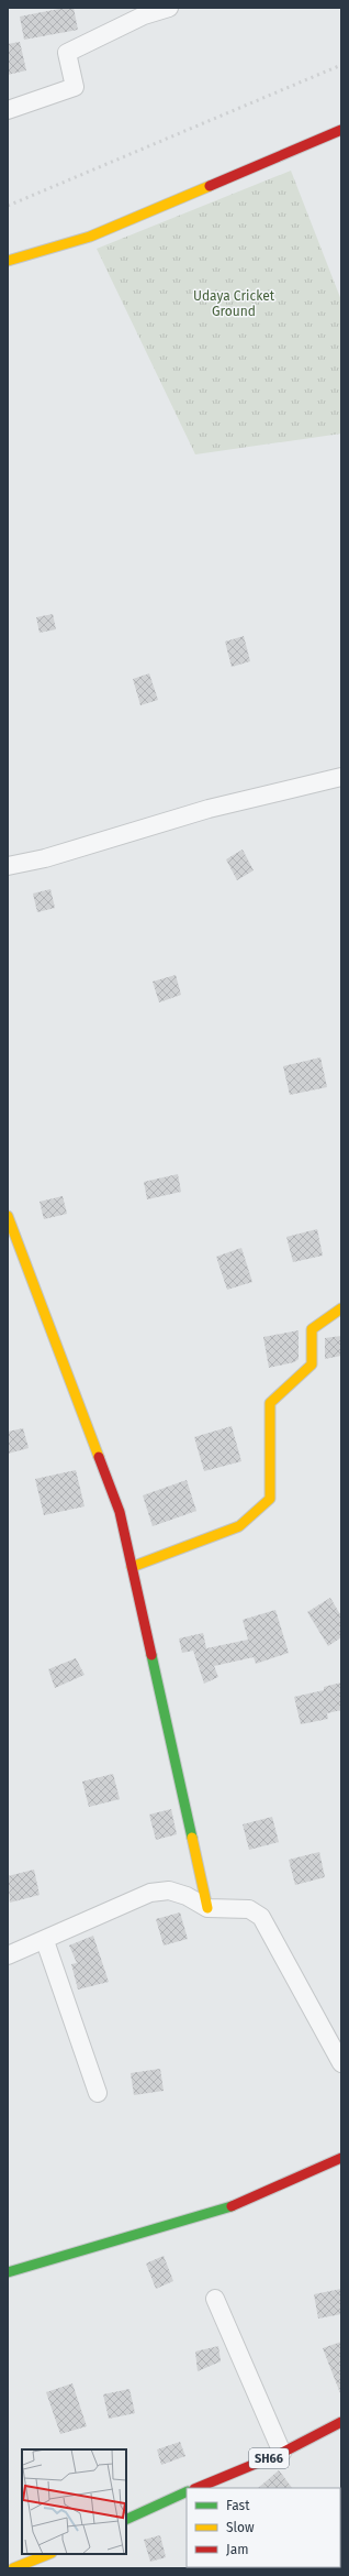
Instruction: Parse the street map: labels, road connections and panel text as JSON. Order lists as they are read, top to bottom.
{
  "streets": {
    "street": ["SH66"]
  },
  "parks": ["Udaya Cricket Ground"],
  "legend": ["Fast", "Slow", "Jam"]
}
